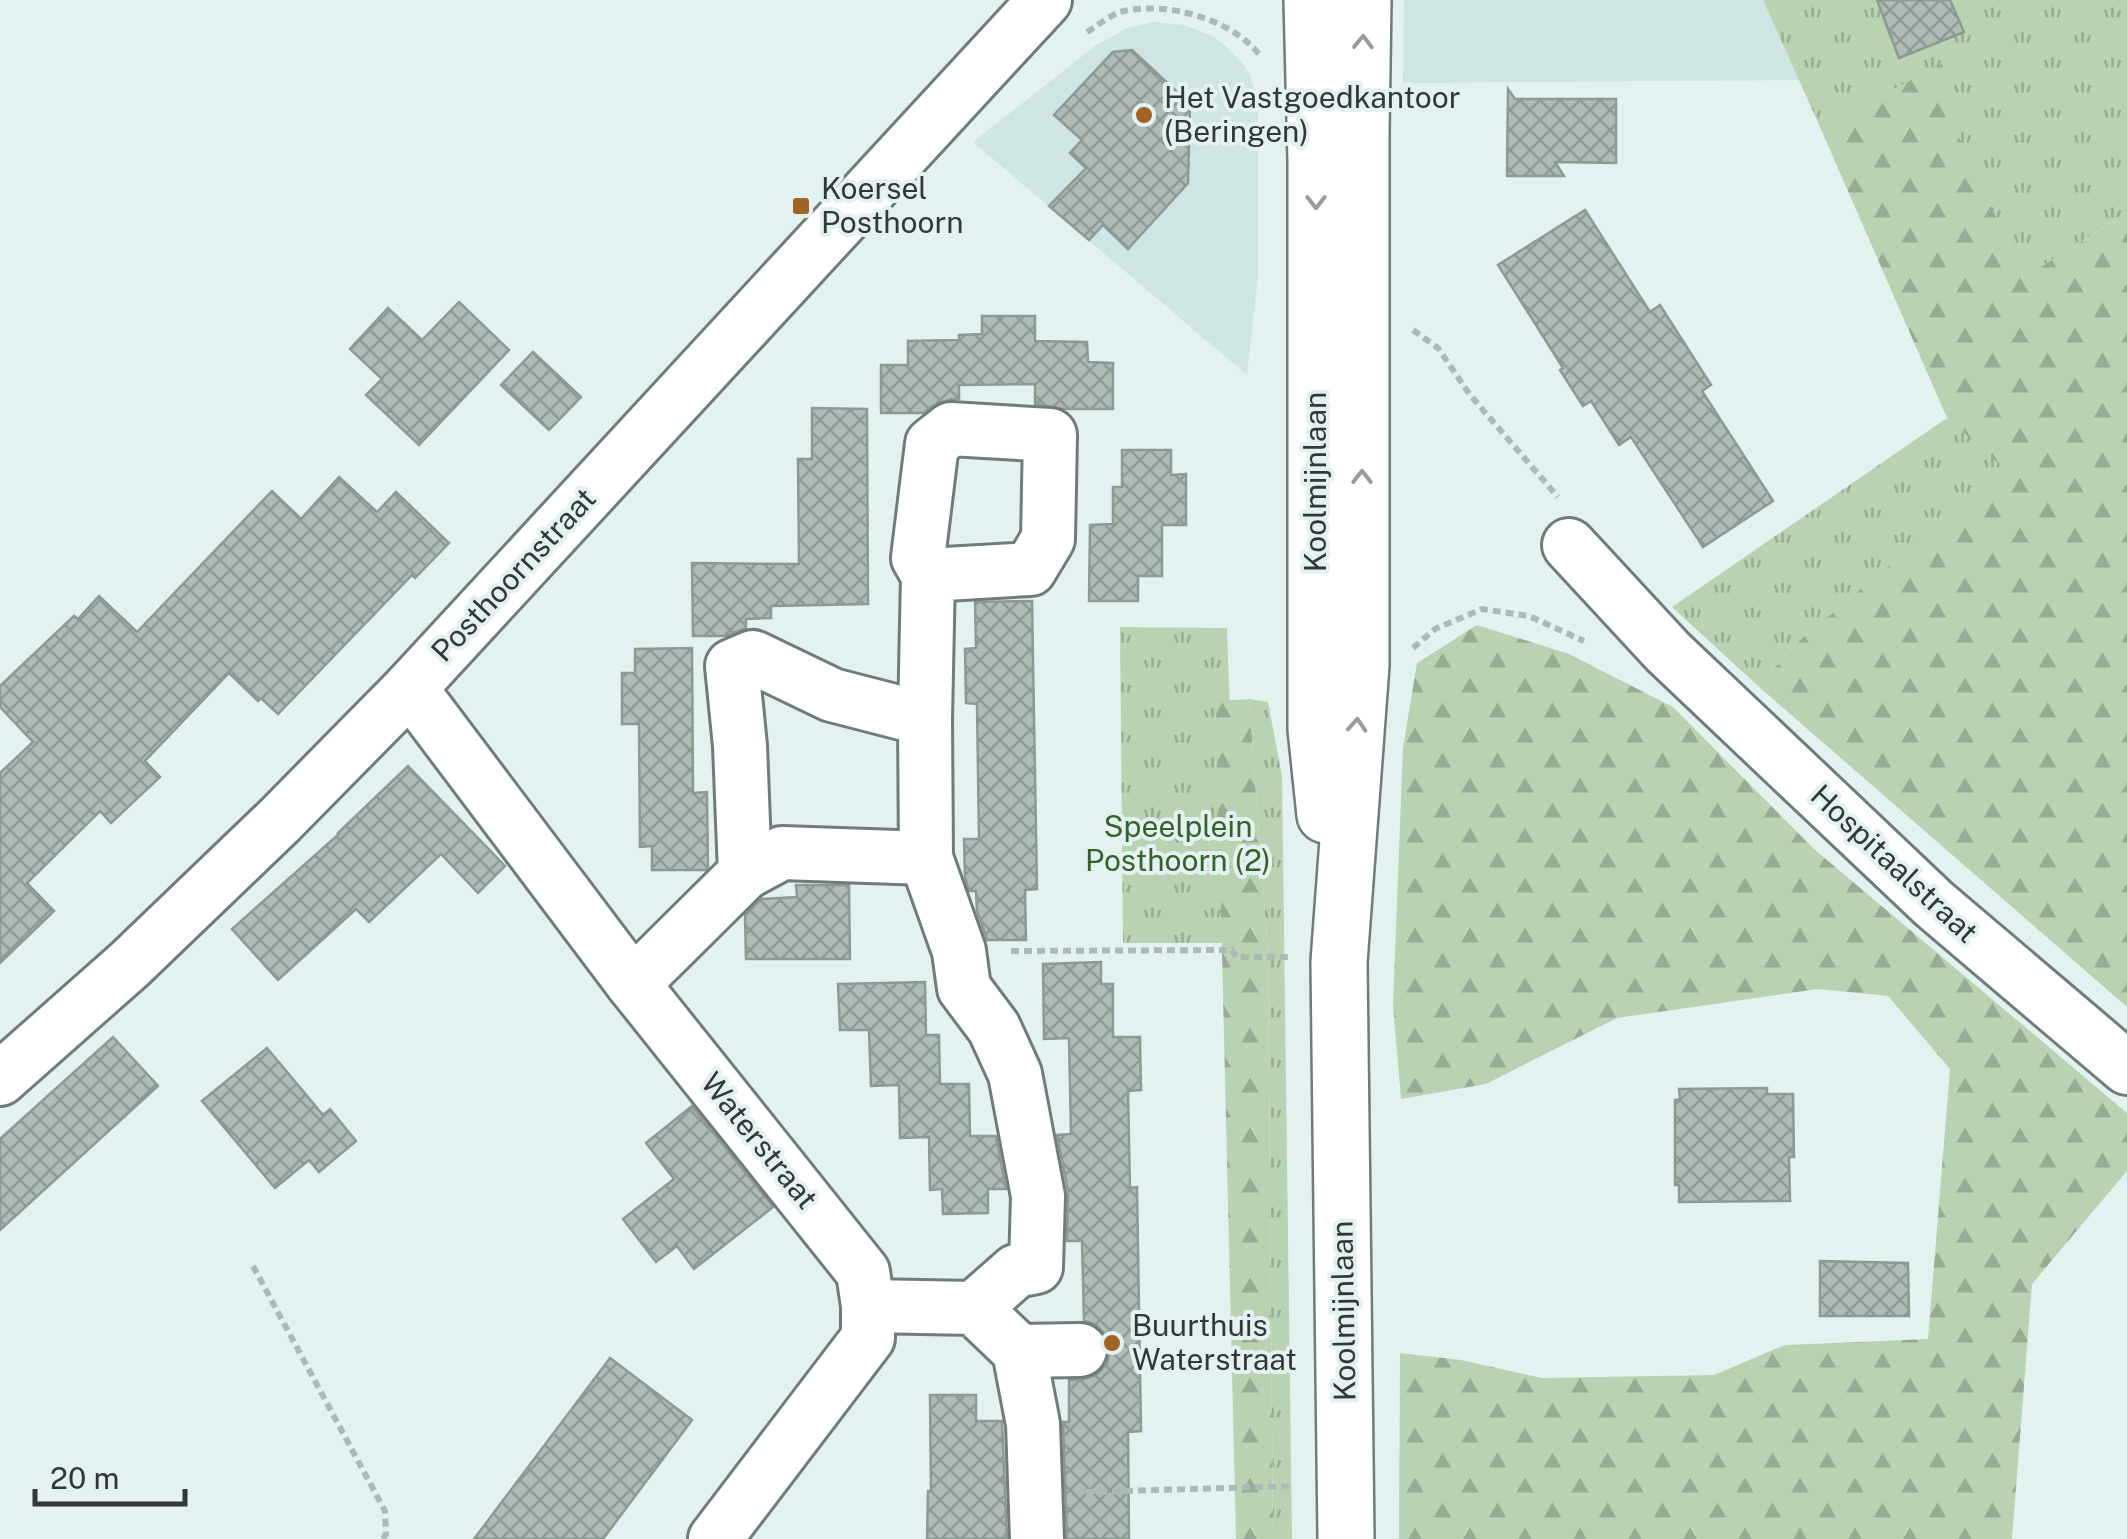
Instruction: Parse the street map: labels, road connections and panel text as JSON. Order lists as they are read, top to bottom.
{
  "streets": {
    "main road": ["Koolmijnlaan"],
    "street": ["Posthoornstraat", "Hospitaalstraat", "Waterstraat"]
  },
  "crossings": [
    ["Posthoornstraat", "Waterstraat"]
  ],
  "parks": ["Speelplein Posthoorn (2)"],
  "places": {
    "other": ["Het Vastgoedkantoor (Beringen)", "Buurthuis Waterstraat"],
    "transit": ["Koersel Posthoorn"]
  },
  "scale_bar": "20 m"
}
